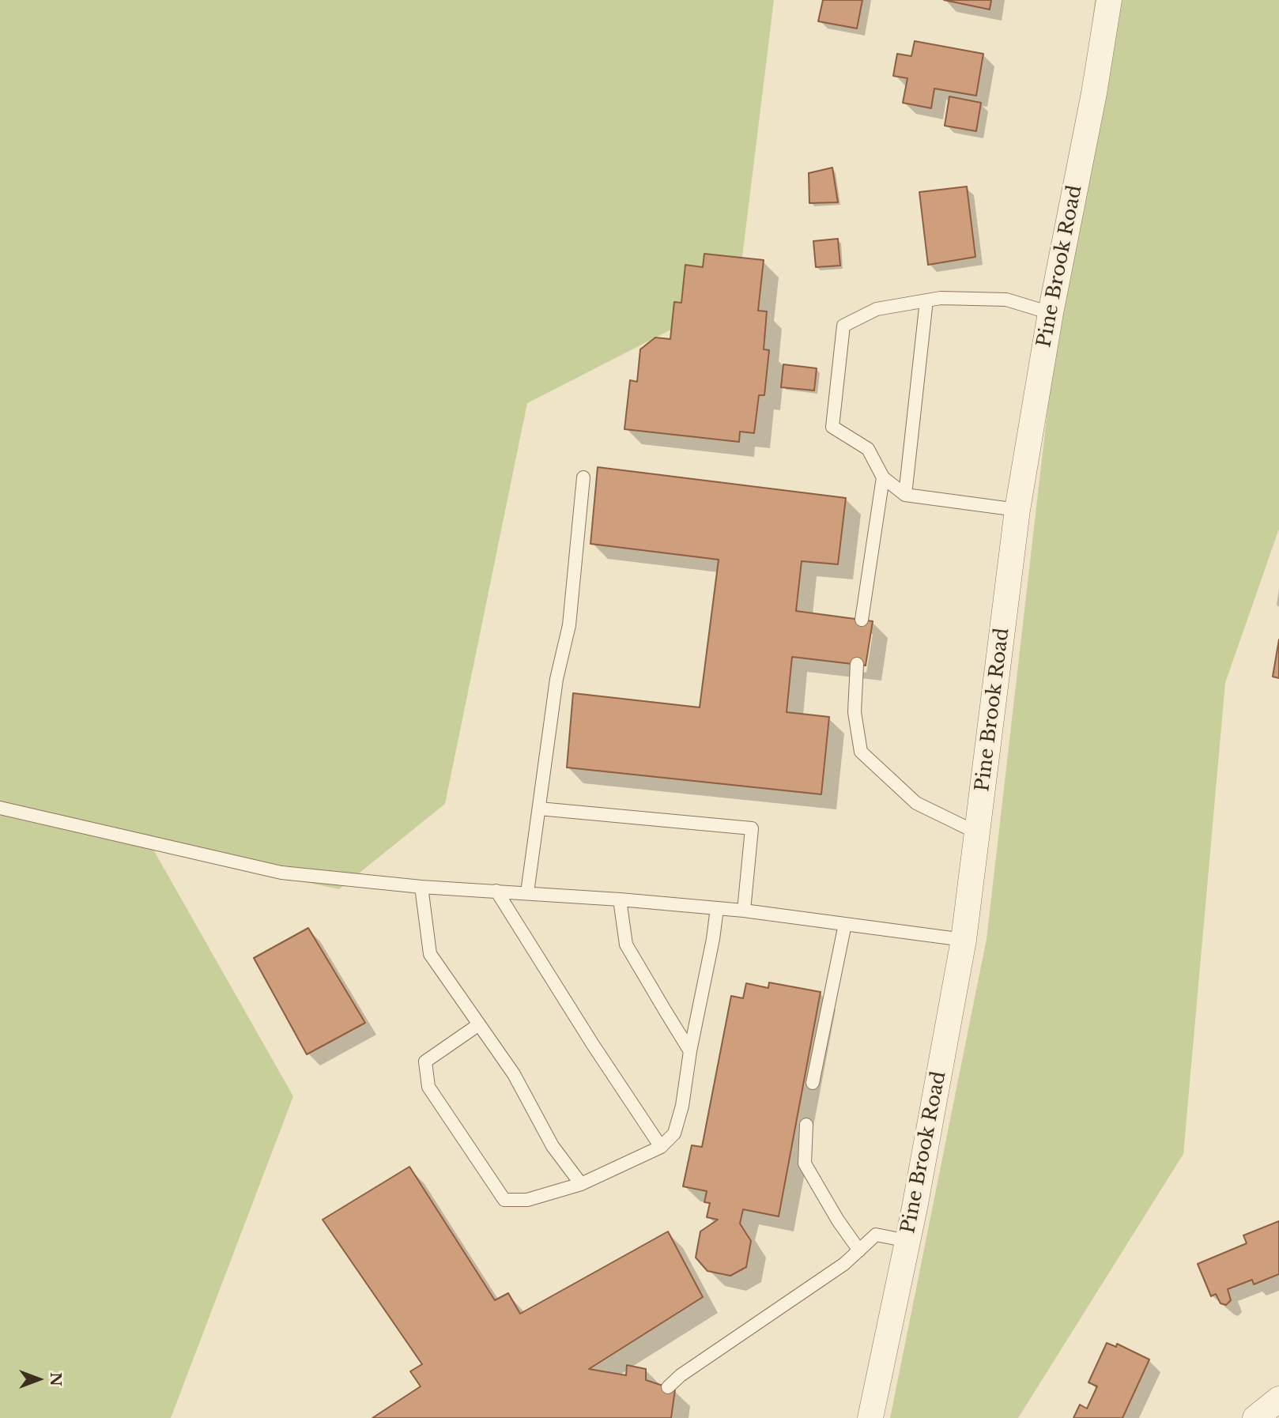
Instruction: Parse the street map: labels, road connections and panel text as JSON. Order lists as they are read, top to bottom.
{
  "streets": {
    "street": ["Pine Brook Road"]
  },
  "north": "right"
}
